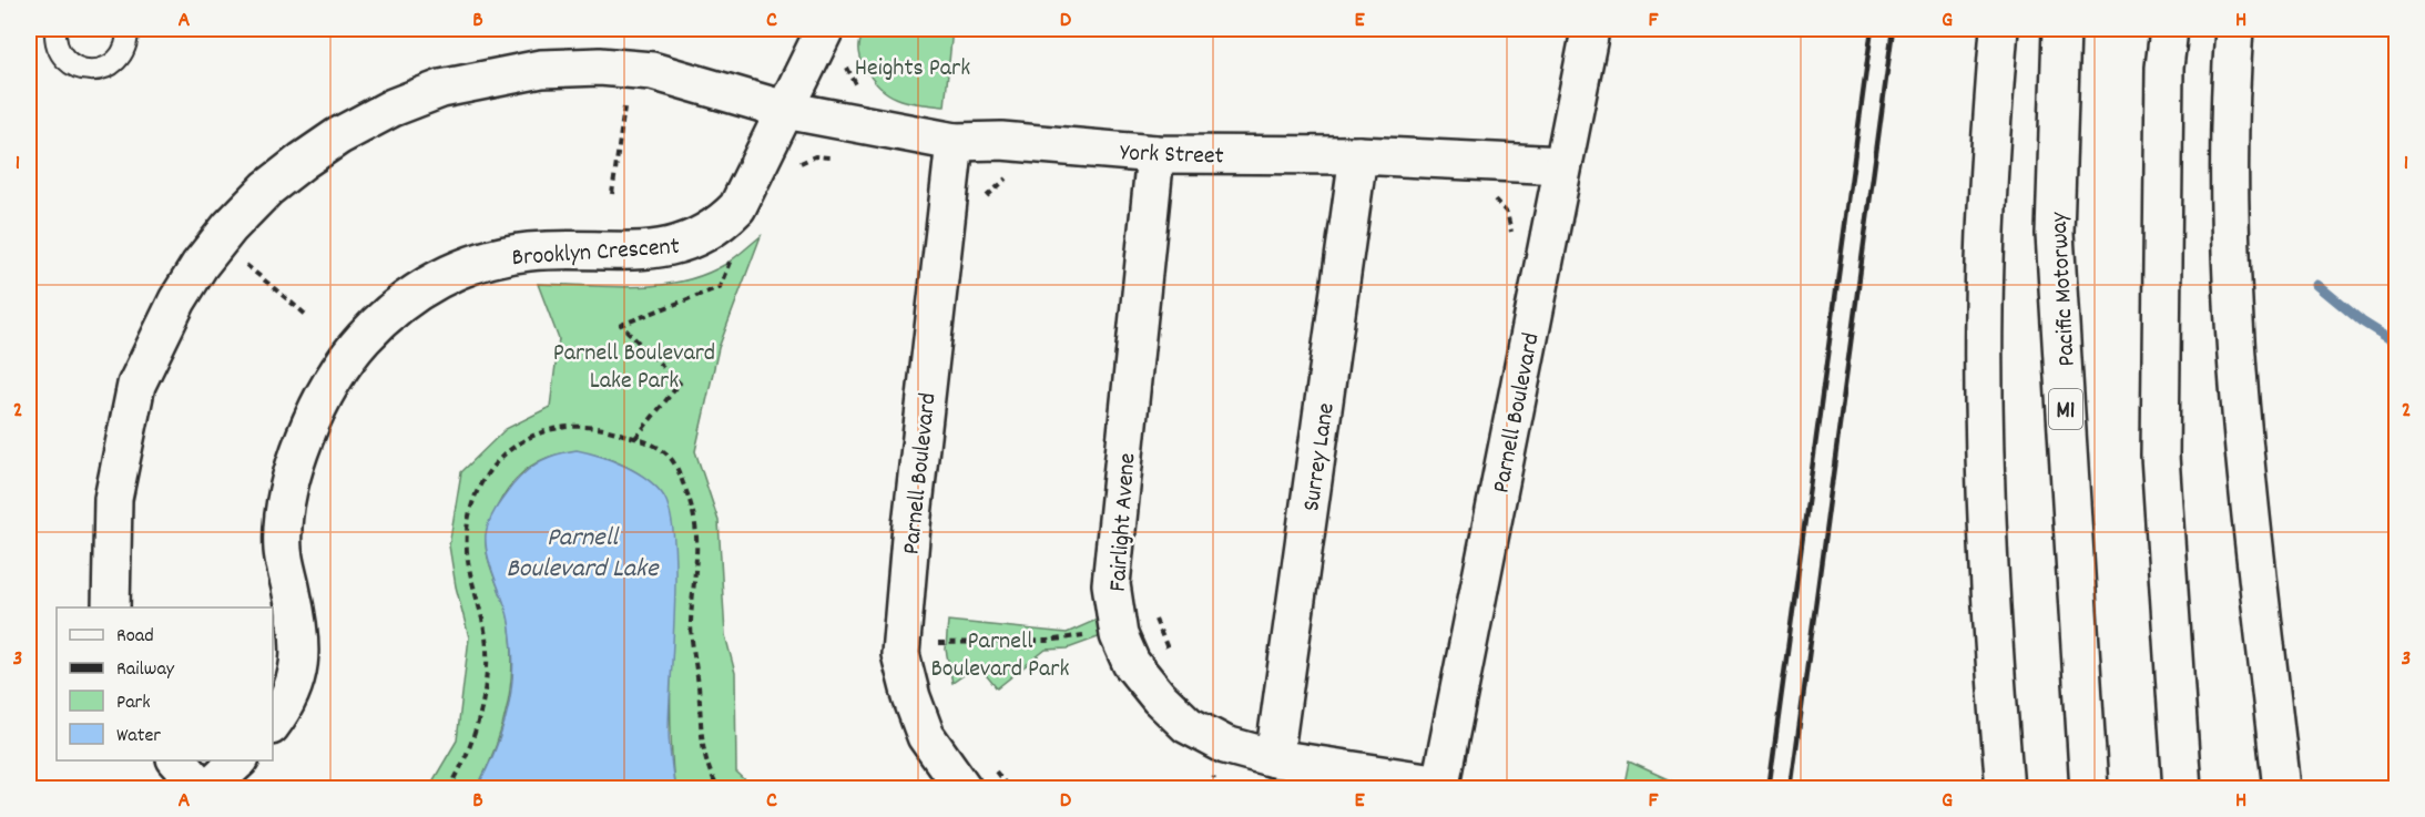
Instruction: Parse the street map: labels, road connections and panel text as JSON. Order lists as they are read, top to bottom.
{
  "streets": {
    "main road": [
      "York Street",
      "Brooklyn Crescent",
      "Pacific Motorway",
      "M1",
      "Parnell Boulevard",
      "Surrey Lane",
      "Fairlight Avene"
    ]
  },
  "crossings": [
    ["York Street", "Brooklyn Crescent"],
    ["York Street", "Parnell Boulevard"],
    ["York Street", "Surrey Lane"],
    ["York Street", "Fairlight Avene"],
    ["Parnell Boulevard", "Fairlight Avene"],
    ["Surrey Lane", "Fairlight Avene"]
  ],
  "water": ["Parnell Boulevard Lake"],
  "parks": ["Heights Park", "Parnell Boulevard Lake Park", "Parnell Boulevard Park"],
  "legend": [
    "Road",
    "Railway",
    "Park",
    "Water"
  ],
  "grid": {
    "columns": [
      "A",
      "B",
      "C",
      "D",
      "E",
      "F",
      "G",
      "H"
    ],
    "rows": ["1", "2", "3"]
  }
}
